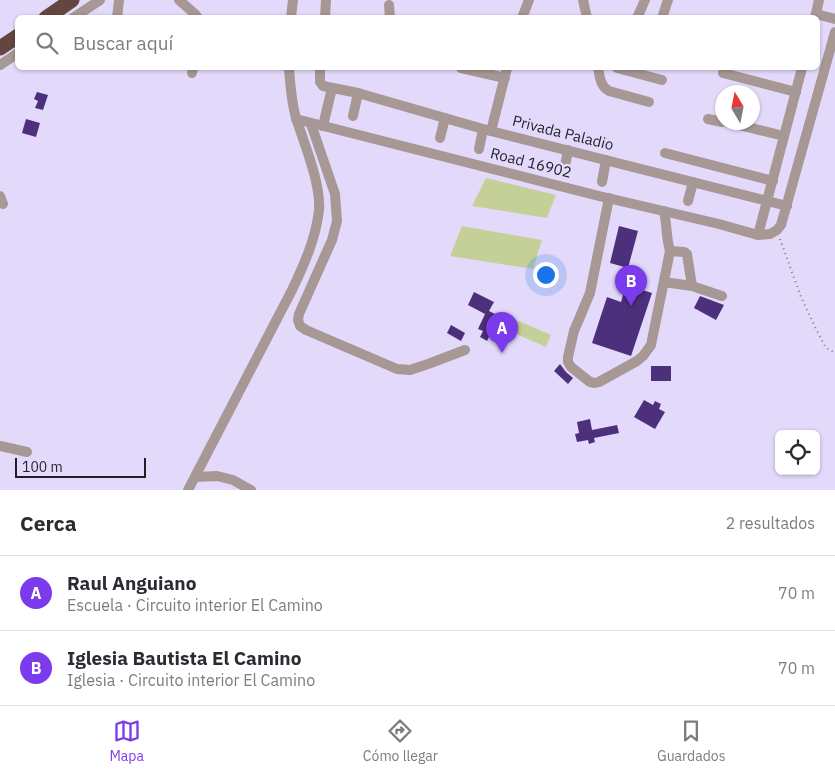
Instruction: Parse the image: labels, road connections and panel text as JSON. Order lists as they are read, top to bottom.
{
  "streets": {
    "street": ["Privada Paladio", "Road 16902"]
  },
  "scale_bar": "100 m",
  "north": "top",
  "page": {
    "search": "Buscar aquí",
    "pins": ["B", "A"],
    "scale": "100 m",
    "heading": ["Cerca", "2 resultados"],
    "list": [
      {
        "mark": "A",
        "name": "Raul Anguiano",
        "note": "Escuela · Circuito interior El Camino",
        "value": "70 m"
      },
      {
        "mark": "B",
        "name": "Iglesia Bautista El Camino",
        "note": "Iglesia · Circuito interior El Camino",
        "value": "70 m"
      }
    ],
    "nav": ["Mapa", "Cómo llegar", "Guardados"]
  }
}
